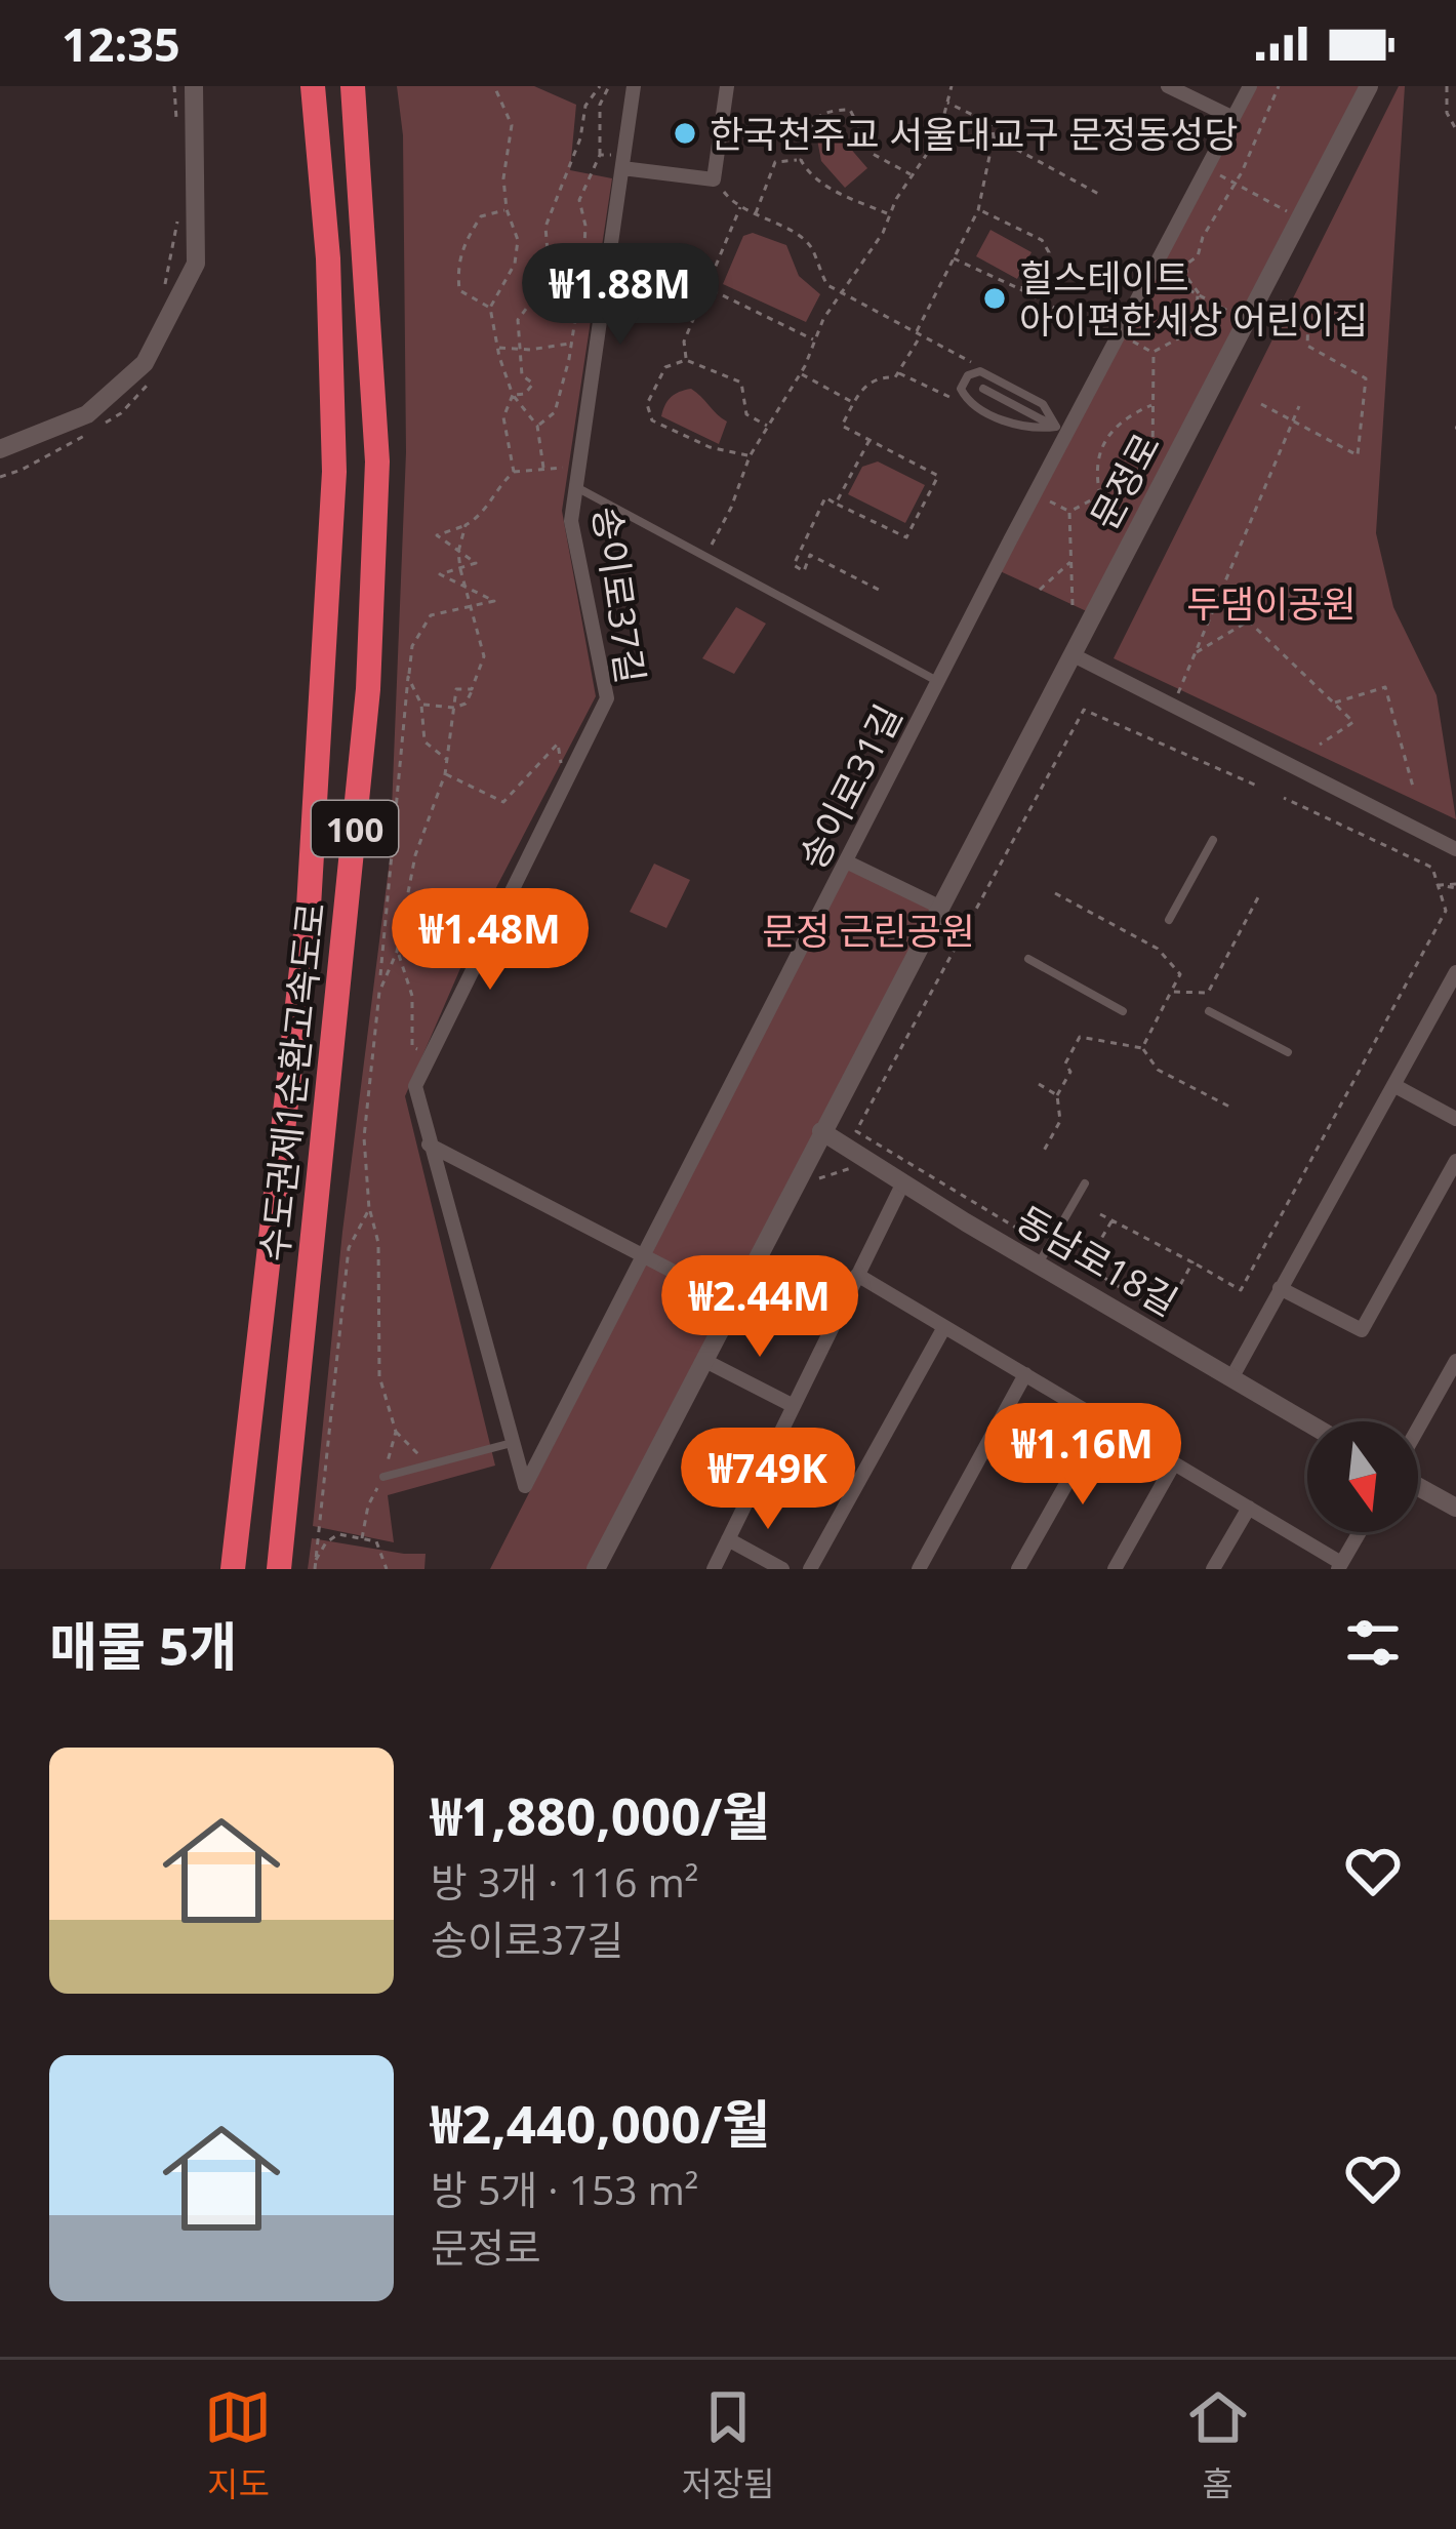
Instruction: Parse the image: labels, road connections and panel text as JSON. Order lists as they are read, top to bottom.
{
  "streets": {
    "highway": ["100", "수도권제1순환고속도로"],
    "street": [
      "문정로",
      "송이로37길",
      "송이로31길",
      "동남로18길"
    ]
  },
  "crossings": [
    ["문정로", "동남로18길"],
    ["송이로37길", "송이로31길"]
  ],
  "parks": ["두댐이공원", "문정 근린공원"],
  "places": ["한국천주교 서울대교구 문정동성당", "힐스테이트 아이편한세상 어린이집"],
  "north": "bottom",
  "page": {
    "status": "12:35",
    "price": [
      "₩1.88M",
      "₩1.48M",
      "₩2.44M",
      "₩1.16M",
      "₩749K"
    ],
    "heading": "매물 5개",
    "list": [
      {
        "name": "₩1,880,000/월",
        "note": "방 3개 · 116 m² · 송이로37길"
      },
      {
        "name": "₩2,440,000/월",
        "note": "방 5개 · 153 m² · 문정로"
      }
    ],
    "tabs": ["지도", "저장됨", "홈"]
  }
}
